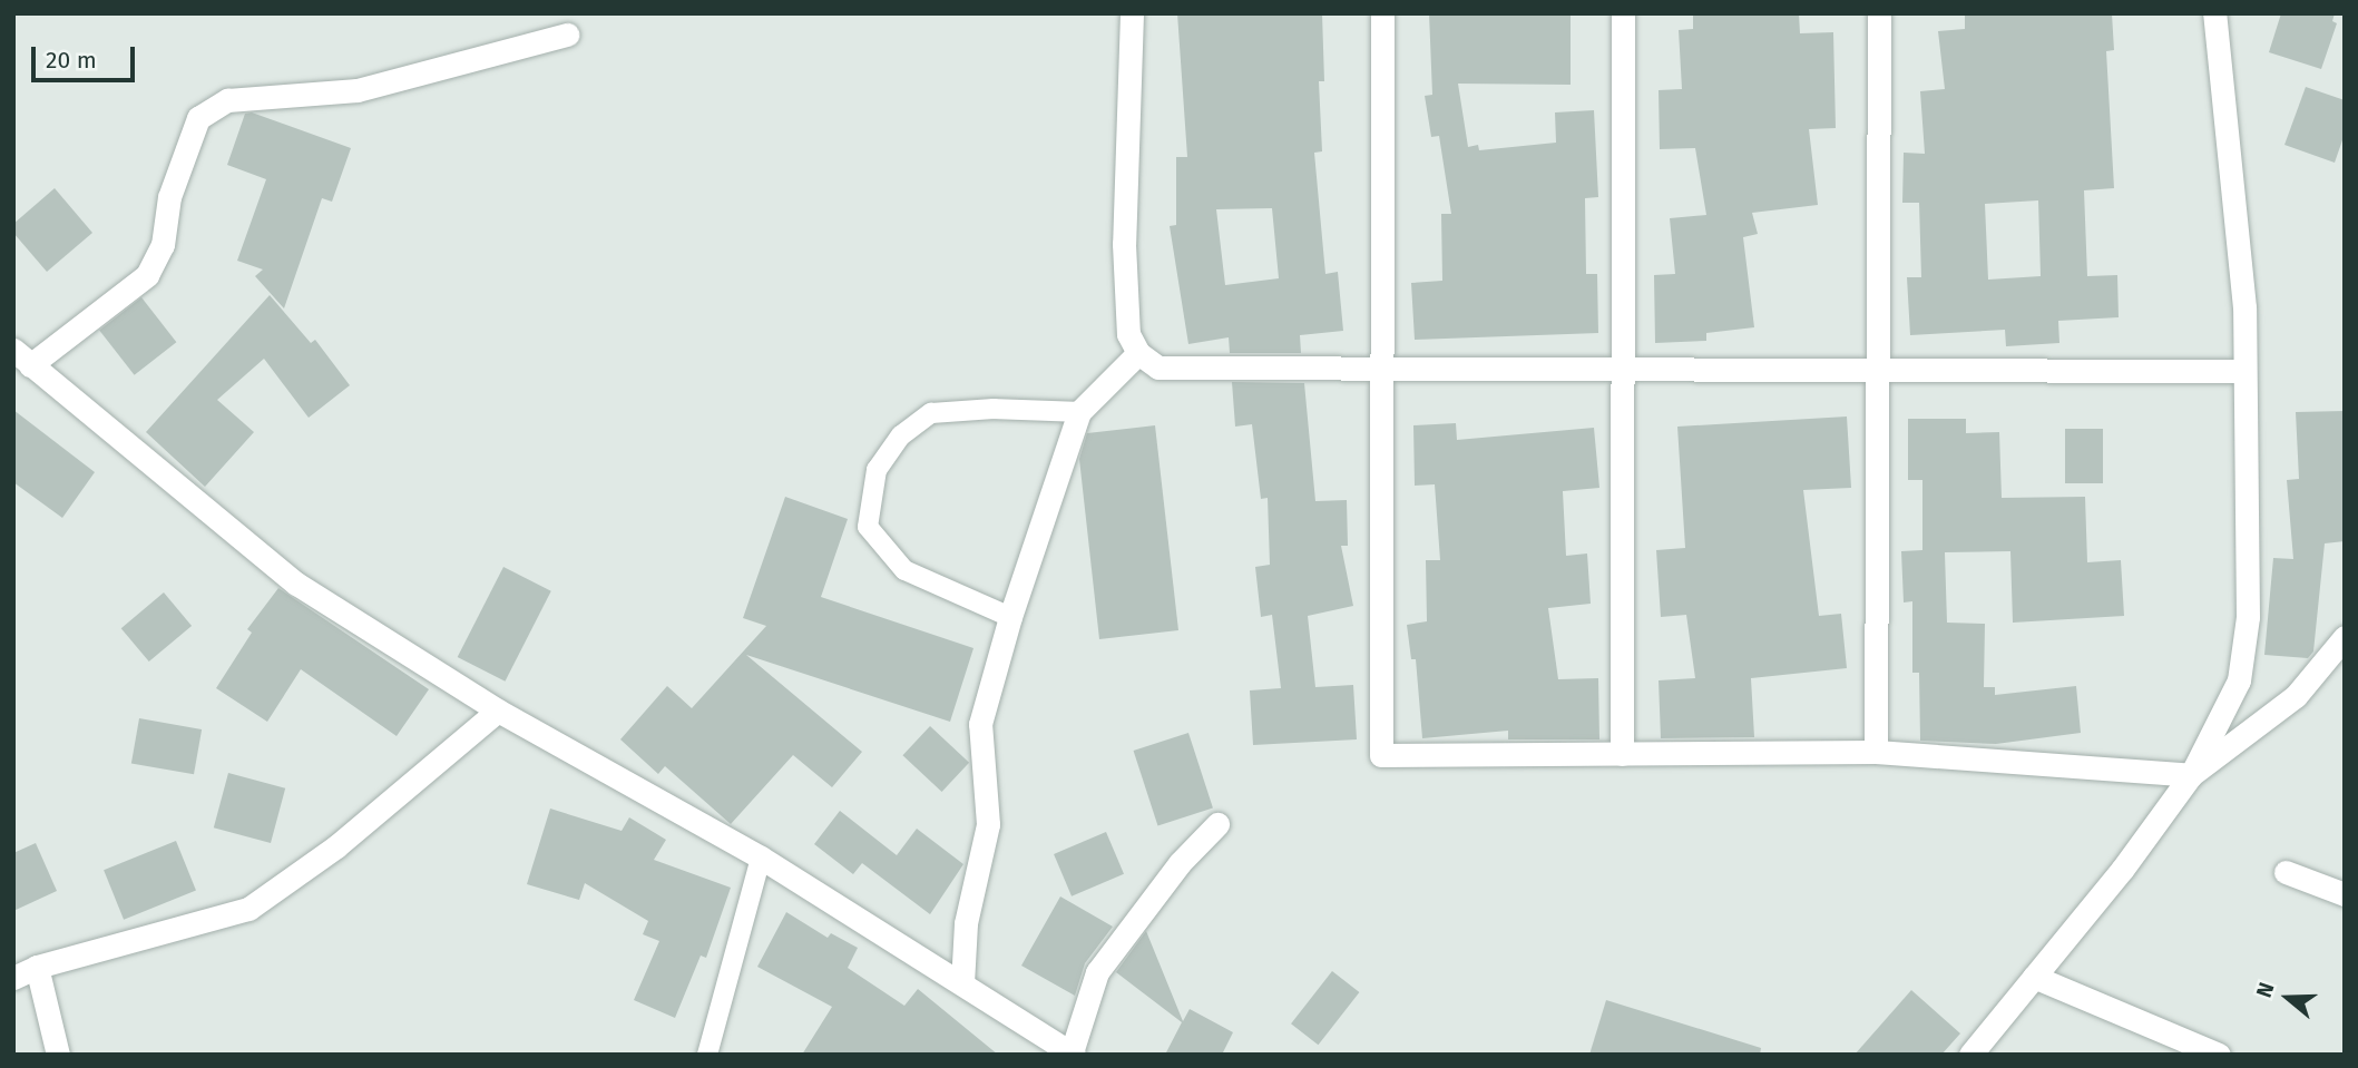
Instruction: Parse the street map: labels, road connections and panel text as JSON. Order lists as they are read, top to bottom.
{
  "scale_bar": "20 m",
  "north": "left"
}
